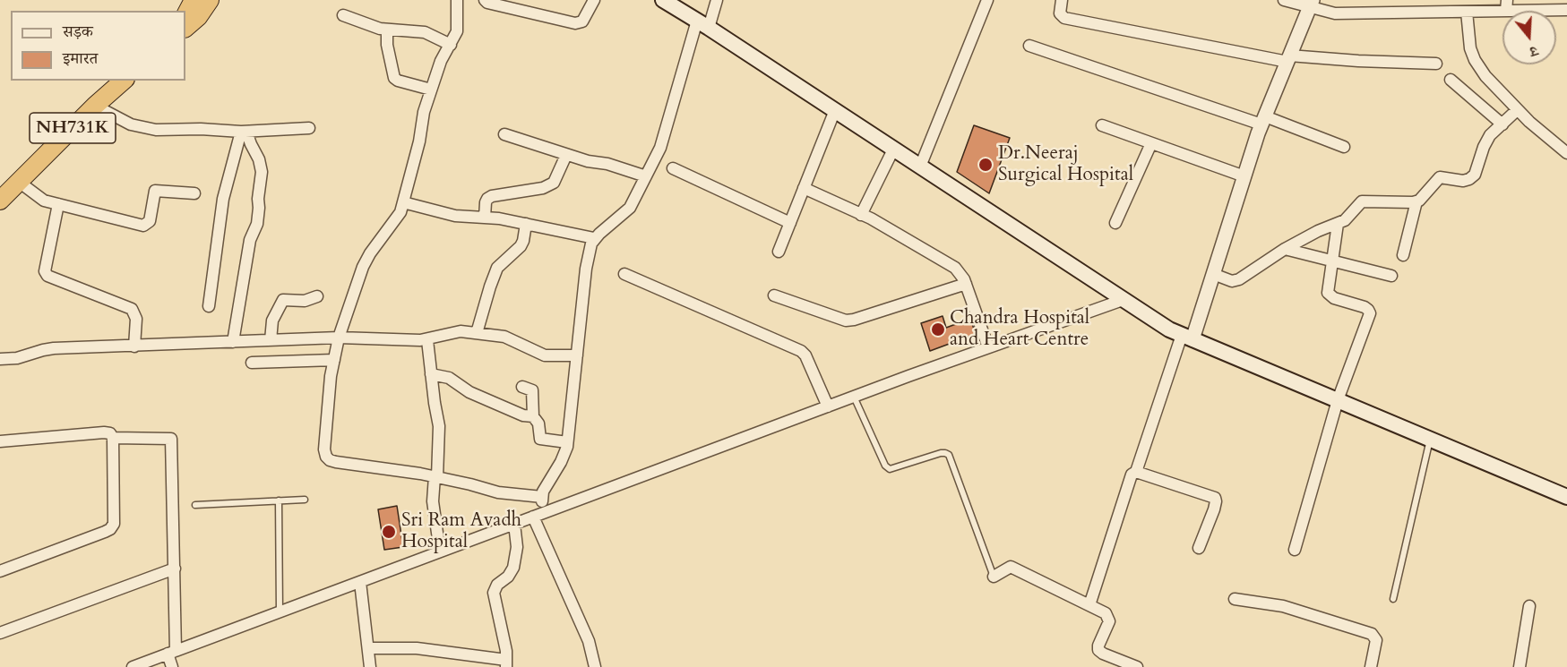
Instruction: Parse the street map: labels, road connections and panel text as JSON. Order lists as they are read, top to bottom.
{
  "streets": {
    "highway": ["NH731K"]
  },
  "places": ["Dr.Neeraj Surgical Hospital", "Chandra Hospital and Heart Centre", "Sri Ram Avadh Hospital"],
  "legend": ["सड़क", "इमारत"],
  "north": "bottom"
}
